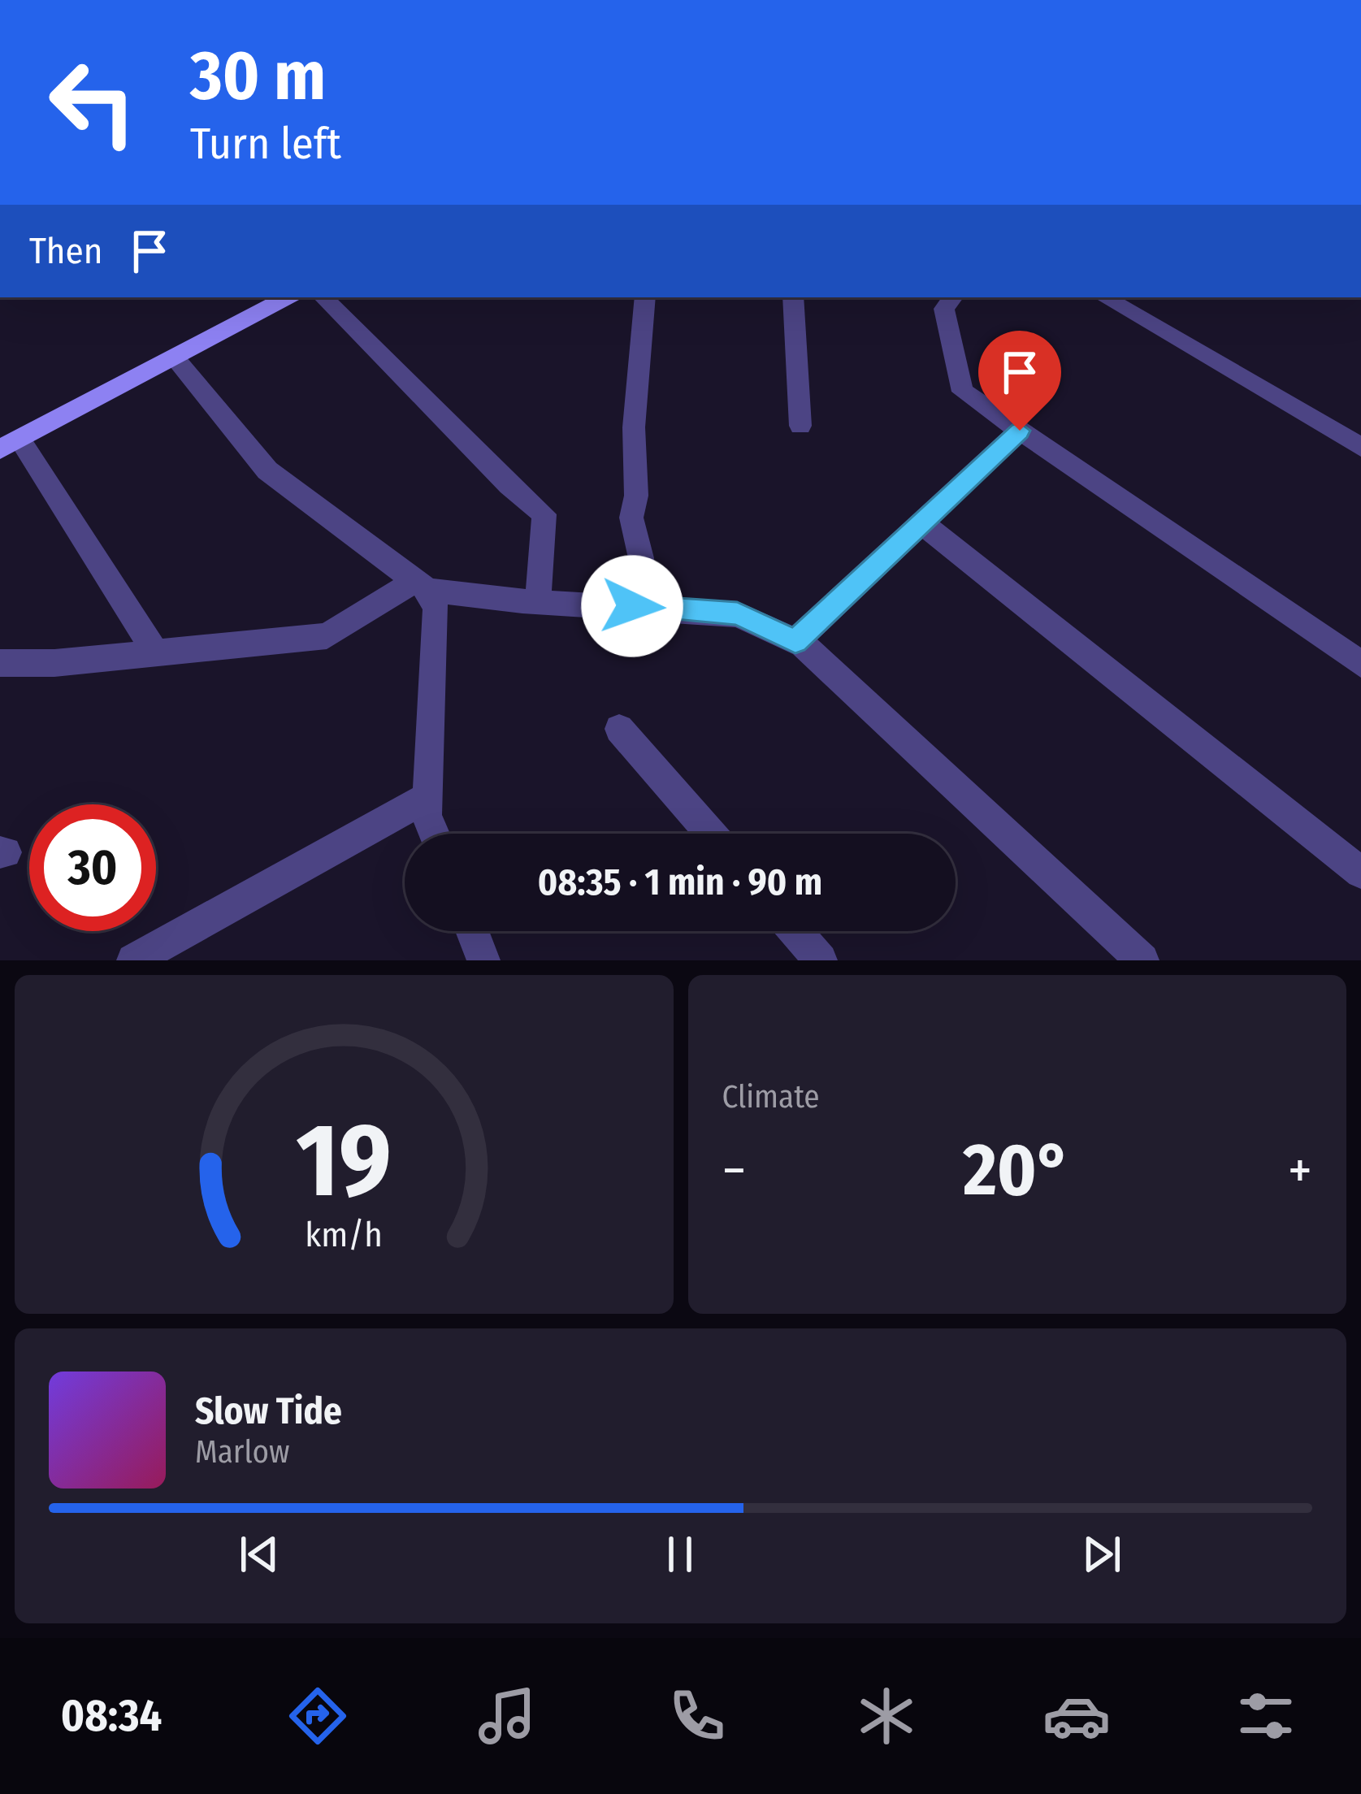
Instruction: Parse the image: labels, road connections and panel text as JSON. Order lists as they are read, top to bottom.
{
  "page": {
    "turn": ["30 m", "Turn left"],
    "then": "Then",
    "limit": "30",
    "trip": "08:35 · 1 min · 90 m",
    "tile": "Climate",
    "heat": ["−", "20°", "+"],
    "song": ["Slow Tide", "Marlow"],
    "tabs": "08:34",
    "gauge": ["19", "km/h"]
  }
}
